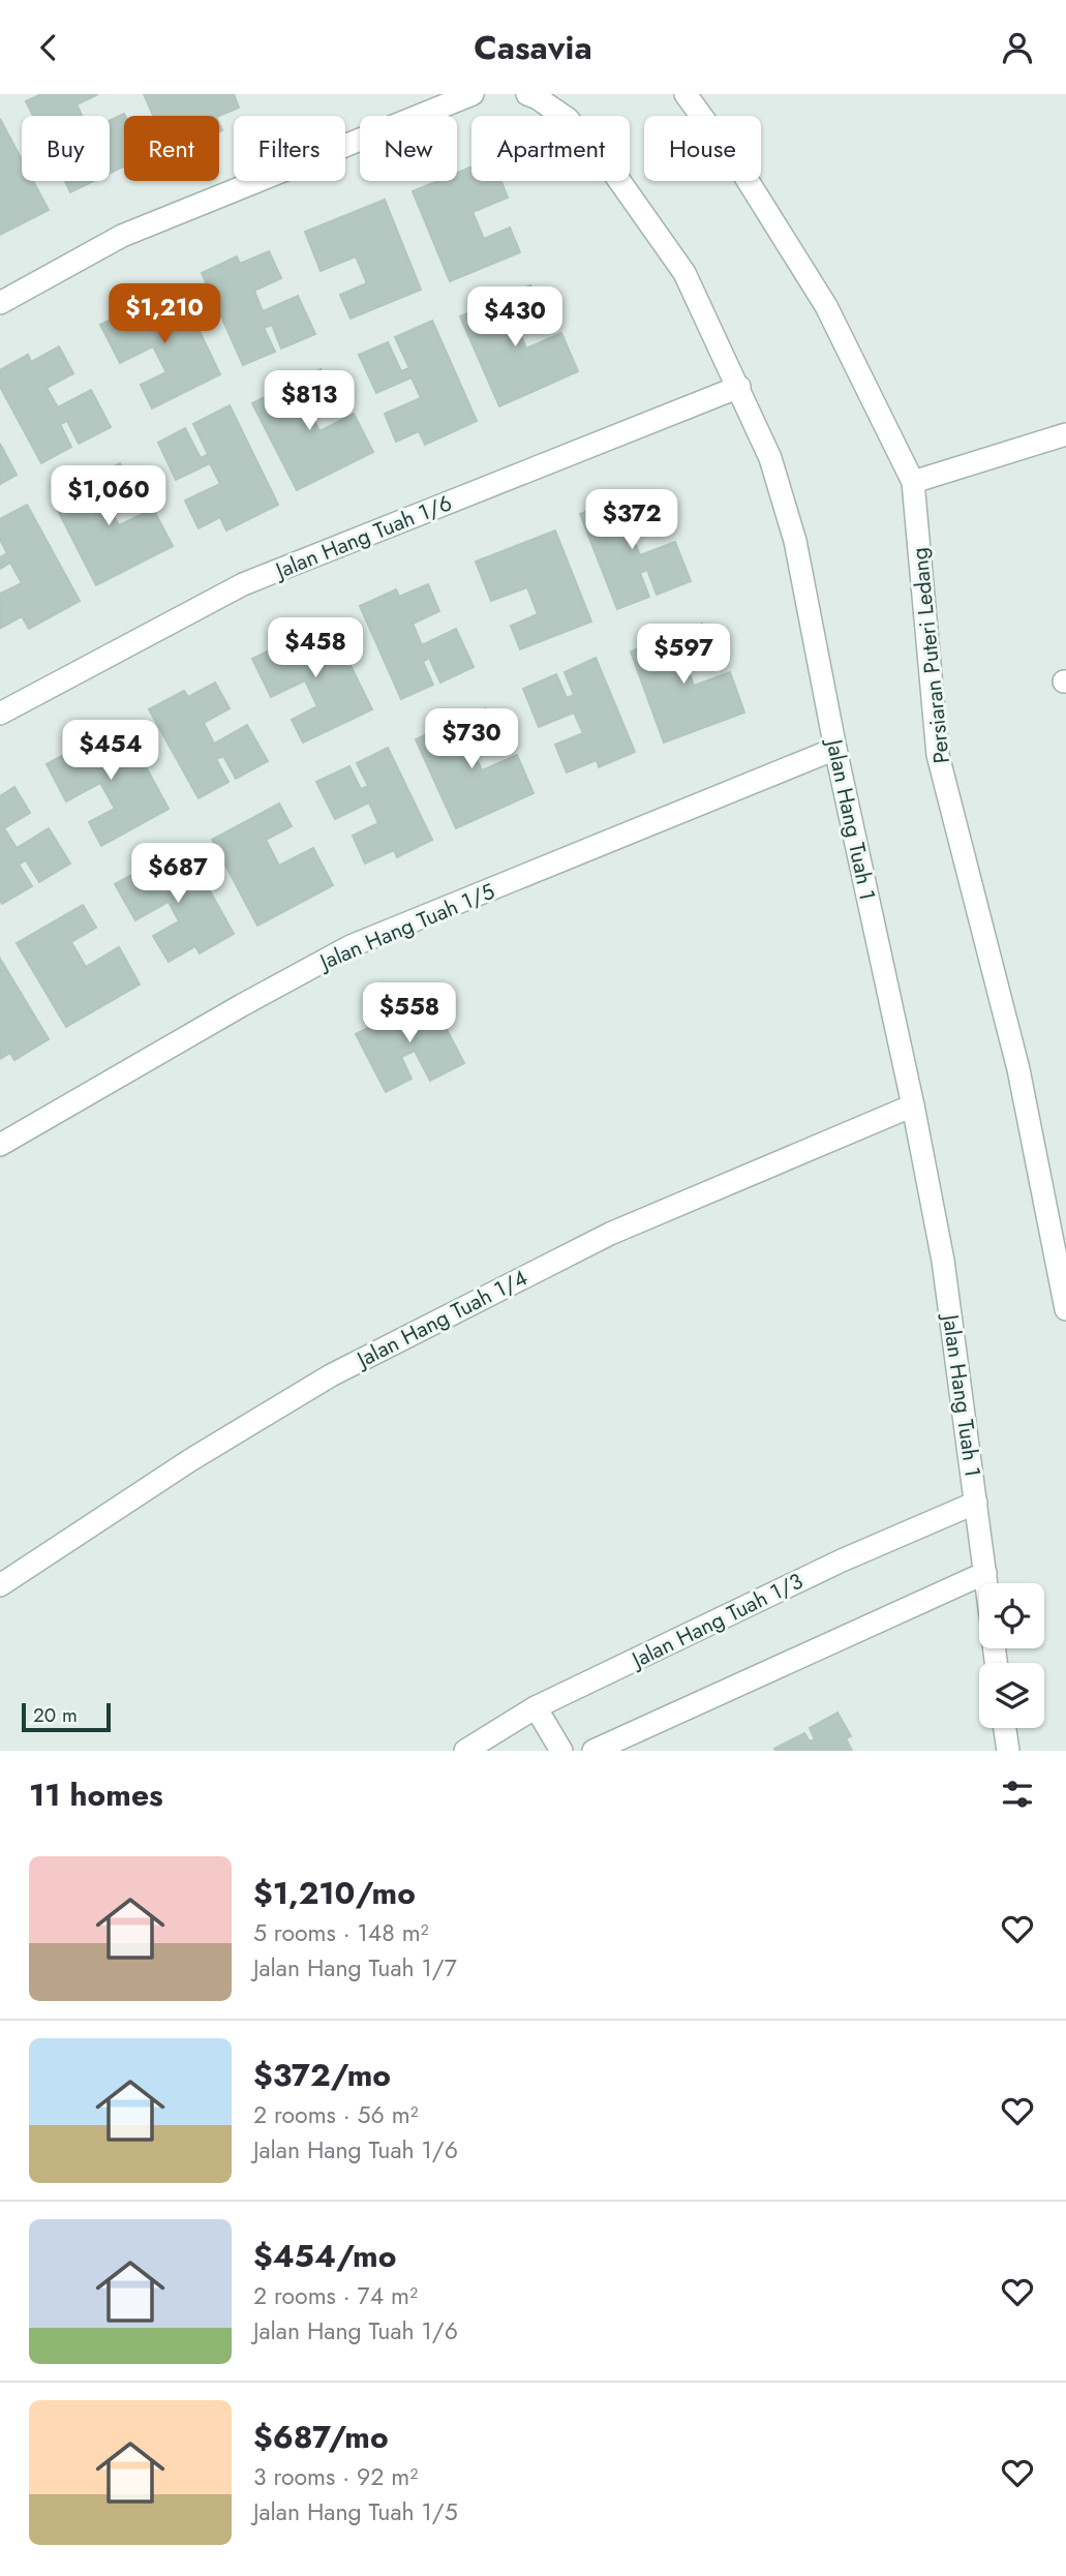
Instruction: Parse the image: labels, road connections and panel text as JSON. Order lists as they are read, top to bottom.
{
  "streets": {
    "street": [
      "Jalan Hang Tuah 1/6",
      "Persiaran Puteri Ledang",
      "Jalan Hang Tuah 1",
      "Jalan Hang Tuah 1/5",
      "Jalan Hang Tuah 1/4",
      "Jalan Hang Tuah 1/3"
    ]
  },
  "crossings": [
    ["Jalan Hang Tuah 1/6", "Jalan Hang Tuah 1"],
    ["Jalan Hang Tuah 1", "Jalan Hang Tuah 1/5"],
    ["Jalan Hang Tuah 1", "Jalan Hang Tuah 1/4"],
    ["Jalan Hang Tuah 1", "Jalan Hang Tuah 1/3"]
  ],
  "scale_bar": "20 m",
  "page": {
    "header": "Casavia",
    "chip": [
      "Buy",
      "Rent",
      "Filters",
      "New",
      "Apartment",
      "House"
    ],
    "price": [
      "$1,210",
      "$430",
      "$813",
      "$1,060",
      "$372",
      "$458",
      "$597",
      "$730",
      "$454",
      "$687",
      "$558"
    ],
    "scale": "20 m",
    "heading": "11 homes",
    "list": [
      {
        "name": "$1,210/mo",
        "note": "5 rooms · 148 m² · Jalan Hang Tuah 1/7"
      },
      {
        "name": "$372/mo",
        "note": "2 rooms · 56 m² · Jalan Hang Tuah 1/6"
      },
      {
        "name": "$454/mo",
        "note": "2 rooms · 74 m² · Jalan Hang Tuah 1/6"
      },
      {
        "name": "$687/mo",
        "note": "3 rooms · 92 m² · Jalan Hang Tuah 1/5"
      }
    ]
  }
}
